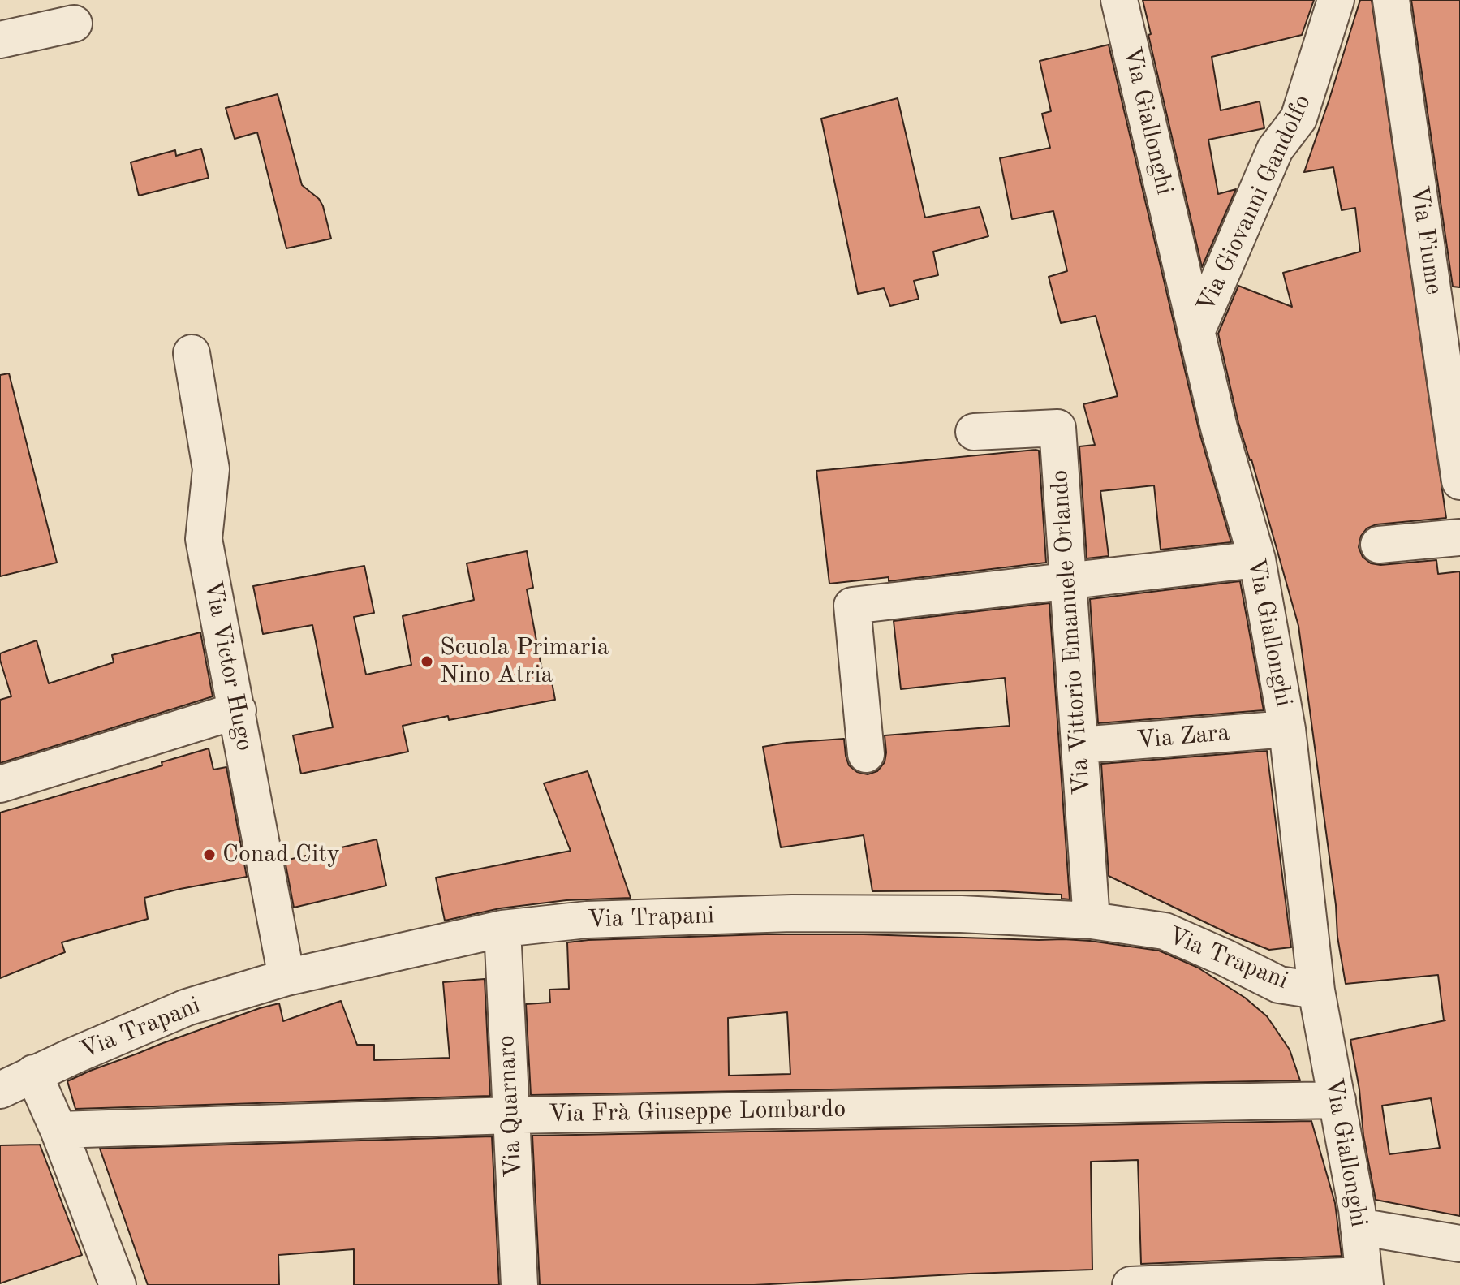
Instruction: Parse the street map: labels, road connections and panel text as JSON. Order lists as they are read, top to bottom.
{
  "streets": {
    "street": [
      "Via Giallonghi",
      "Via Giovanni Gandolfo",
      "Via Fiume",
      "Via Vittorio Emanuele Orlando",
      "Via Victor Hugo",
      "Via Zara",
      "Via Trapani",
      "Via Quarnaro",
      "Via Frà Giuseppe Lombardo"
    ]
  },
  "crossings": [
    ["Via Giallonghi", "Via Giovanni Gandolfo"],
    ["Via Giallonghi", "Via Zara"],
    ["Via Giallonghi", "Via Trapani"],
    ["Via Giallonghi", "Via Frà Giuseppe Lombardo"],
    ["Via Vittorio Emanuele Orlando", "Via Zara"],
    ["Via Vittorio Emanuele Orlando", "Via Trapani"],
    ["Via Victor Hugo", "Via Trapani"],
    ["Via Trapani", "Via Quarnaro"],
    ["Via Quarnaro", "Via Frà Giuseppe Lombardo"]
  ],
  "places": ["Scuola Primaria Nino Atria", "Conad City"]
}
